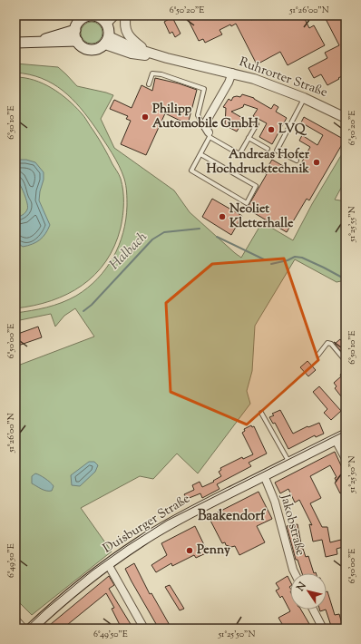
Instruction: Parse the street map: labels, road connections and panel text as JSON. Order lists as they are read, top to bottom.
{
  "streets": {
    "main road": ["Duisburger Straße"],
    "street": ["Ruhrorter Straße", "Jakobstraße"]
  },
  "crossings": [
    ["Duisburger Straße", "Jakobstraße"]
  ],
  "districts": ["Baakendorf"],
  "water": ["Halbach"],
  "places": [
    "Philipp Automobile GmbH",
    "LVQ",
    "Andreas Hofer Hochdrucktechnik",
    "Neoliet Kletterhalle",
    "Penny"
  ],
  "north": "top left",
  "coordinates": [
    "6°50'20\"E",
    "51°26'00\"N",
    "6°50'10\"E",
    "51°25'55\"N",
    "6°50'00\"E",
    "51°25'50\"N",
    "6°49'50\"E"
  ]
}
